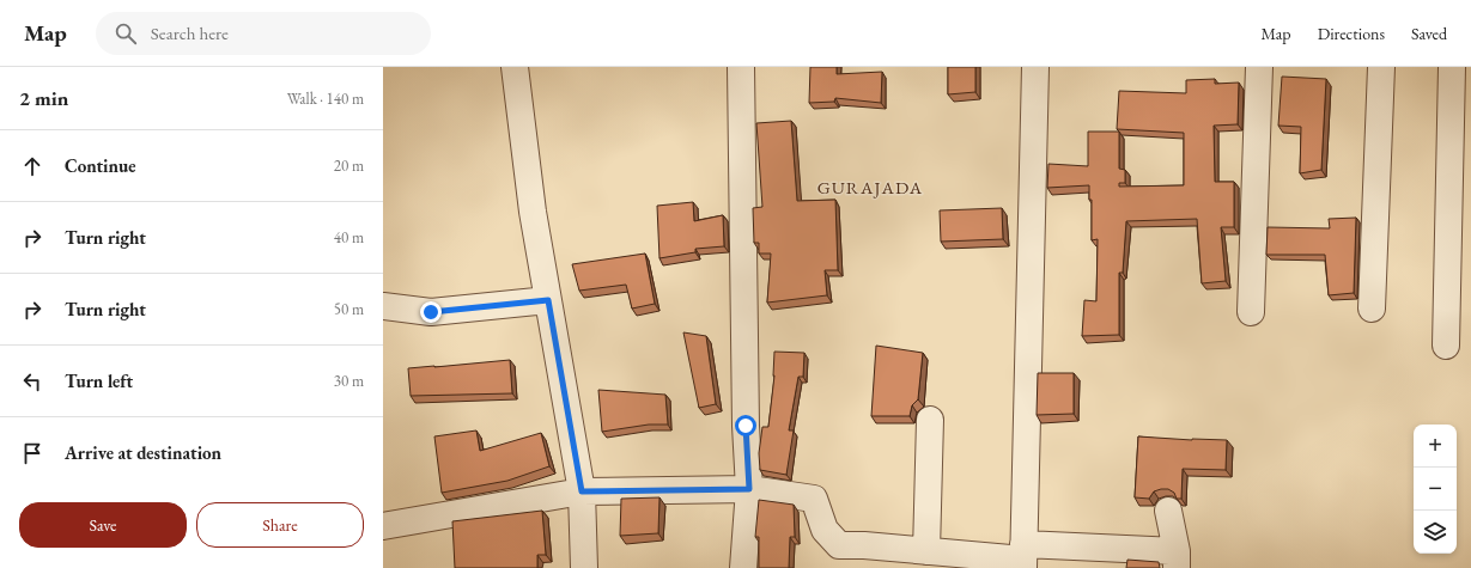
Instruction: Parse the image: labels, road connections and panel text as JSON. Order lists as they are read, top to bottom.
{
  "districts": ["GURAJADA"],
  "page": {
    "header": "Map",
    "search": "Search here",
    "nav": ["Map", "Directions", "Saved"],
    "heading": ["2 min", "Walk · 140 m"],
    "list": [
      ["Continue", "20 m"],
      ["Turn right", "40 m"],
      ["Turn right", "50 m"],
      ["Turn left", "30 m"],
      "Arrive at destination"
    ],
    "map_buttons": ["+", "−"],
    "buttons": ["Save", "Share"]
  }
}
